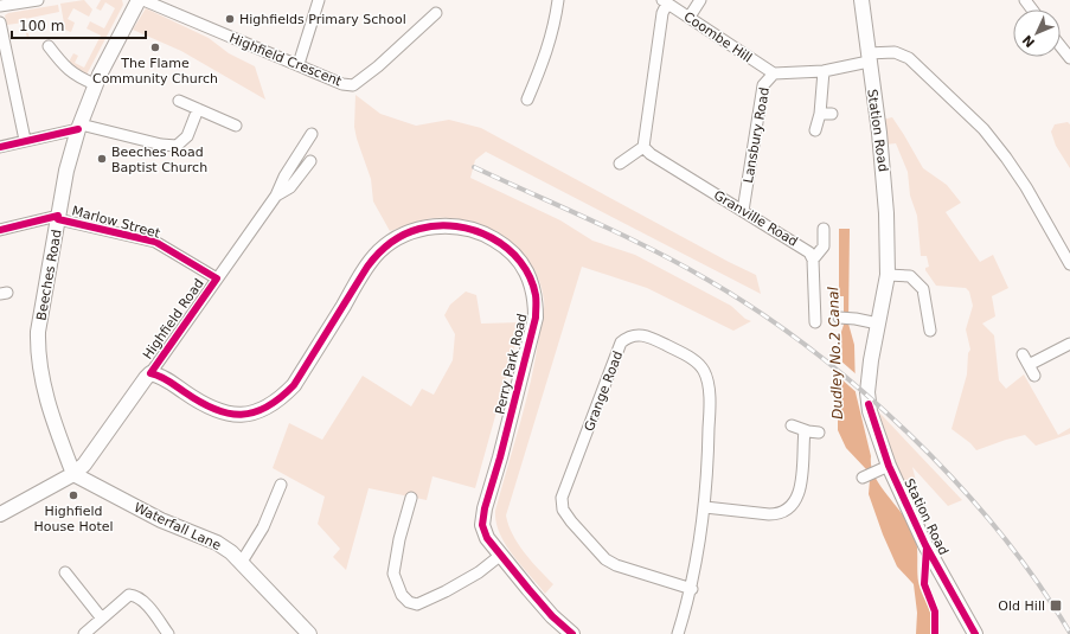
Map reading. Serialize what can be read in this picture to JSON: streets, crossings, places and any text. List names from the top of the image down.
{
  "streets": {
    "street": [
      "Coombe Hill",
      "Highfield Crescent",
      "Station Road",
      "Lansbury Road",
      "Granville Road",
      "Marlow Street",
      "Beeches Road",
      "Highfield Road",
      "Perry Park Road",
      "Grange Road",
      "Waterfall Lane"
    ]
  },
  "crossings": [
    ["Coombe Hill", "Lansbury Road"],
    ["Station Road", "Lansbury Road"],
    ["Lansbury Road", "Granville Road"],
    ["Marlow Street", "Beeches Road"],
    ["Marlow Street", "Highfield Road"],
    ["Beeches Road", "Highfield Road"],
    ["Beeches Road", "Waterfall Lane"],
    ["Highfield Road", "Perry Park Road"],
    ["Highfield Road", "Waterfall Lane"]
  ],
  "water": ["Dudley No.2 Canal"],
  "places": {
    "other": [
      "Highfields Primary School",
      "The Flame Community Church",
      "Beeches Road Baptist Church",
      "Highfield House Hotel"
    ],
    "transit": ["Old Hill"]
  },
  "scale_bar": "100 m",
  "north": "bottom left"
}
